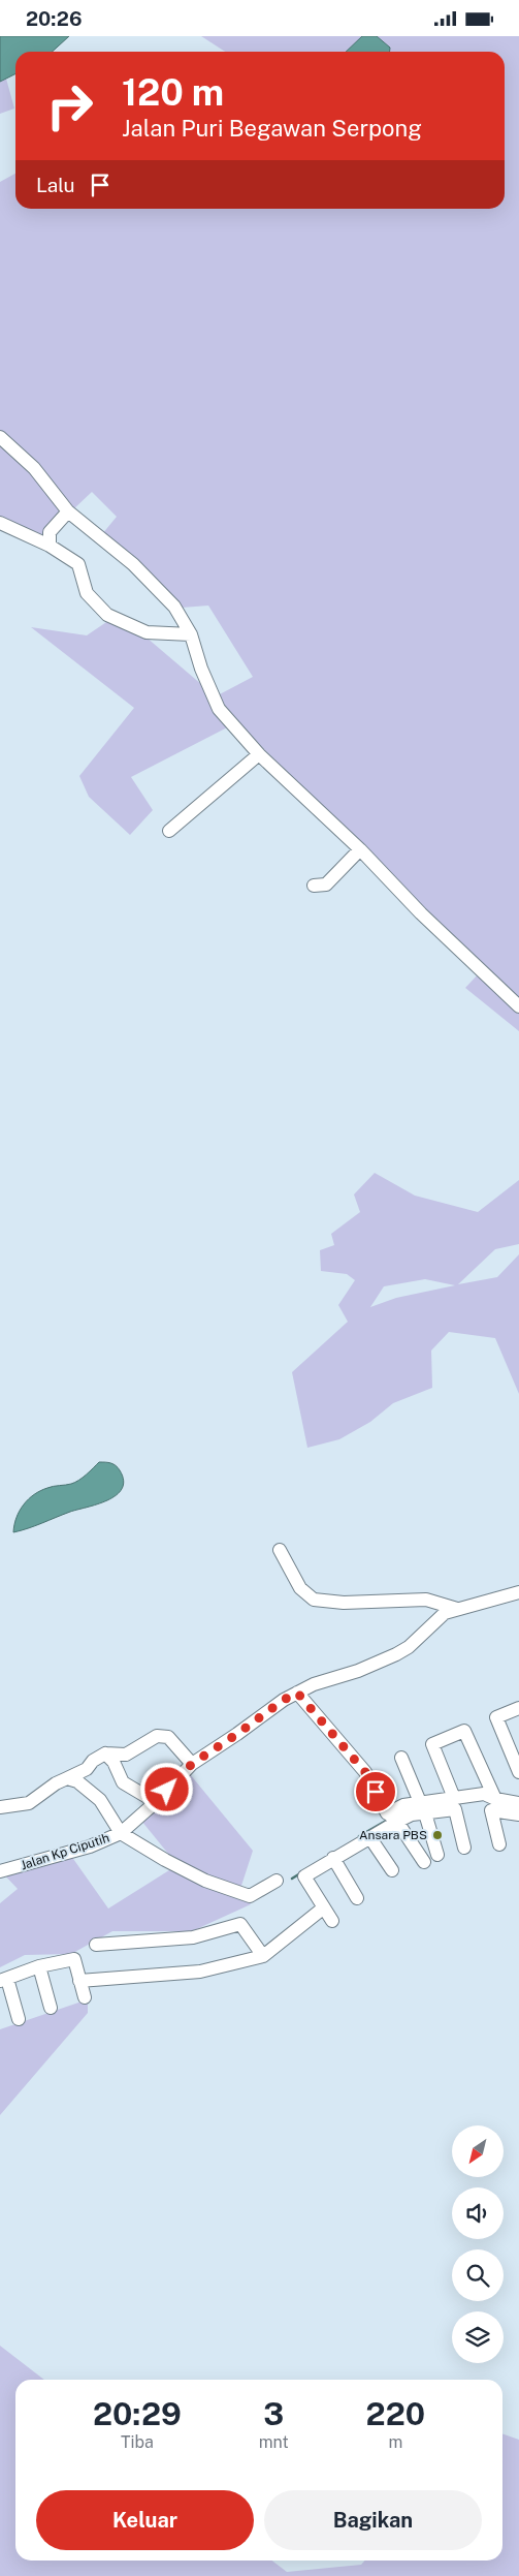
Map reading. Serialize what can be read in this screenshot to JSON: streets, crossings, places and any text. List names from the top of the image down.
{
  "streets": {
    "street": ["Jalan Kp Ciputih"]
  },
  "places": ["Ansara PBS"],
  "north": "bottom left",
  "page": {
    "status": "20:26",
    "turn": ["120 m", "Jalan Puri Begawan Serpong"],
    "then": "Lalu",
    "eta": [
      "20:29",
      "Tiba",
      "3",
      "mnt",
      "220",
      "m"
    ],
    "buttons": ["Keluar", "Bagikan"]
  }
}
